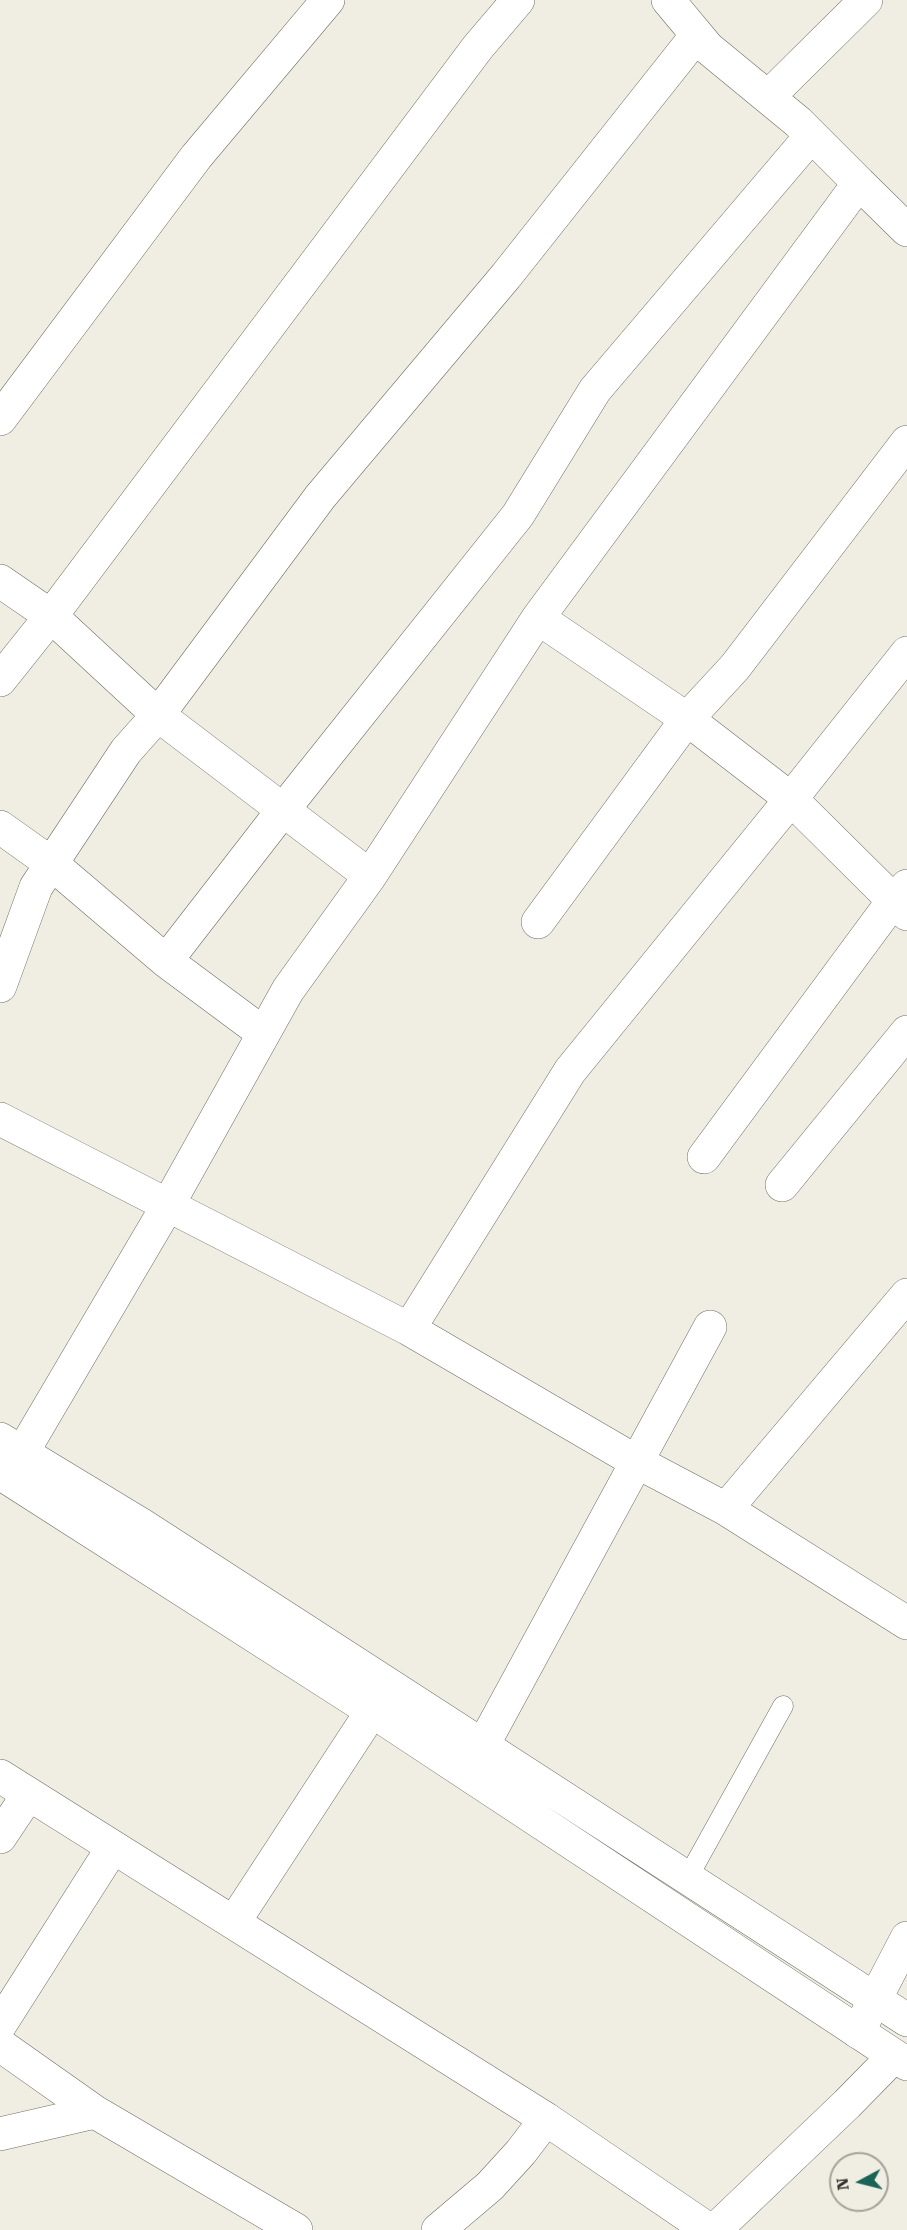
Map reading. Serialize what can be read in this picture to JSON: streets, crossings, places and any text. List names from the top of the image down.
{
  "north": "left"
}
